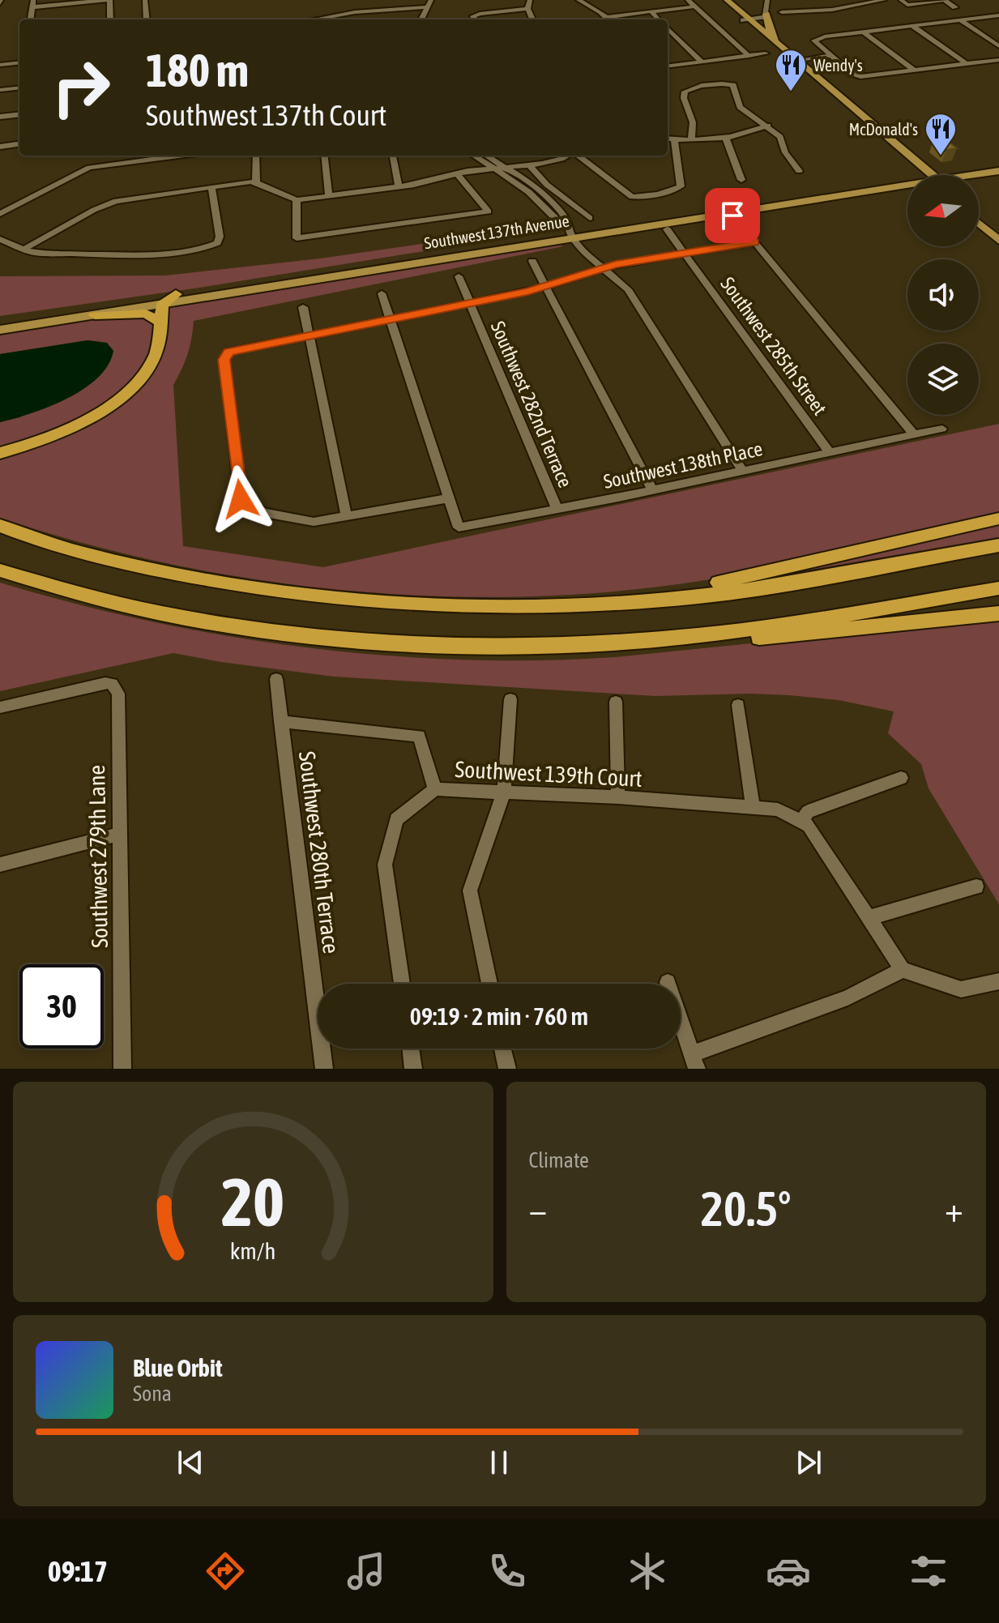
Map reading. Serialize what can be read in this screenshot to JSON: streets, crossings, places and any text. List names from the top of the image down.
{
  "streets": {
    "main road": ["Southwest 137th Avenue"],
    "street": [
      "Southwest 285th Street",
      "Southwest 282nd Terrace",
      "Southwest 138th Place",
      "Southwest 139th Court",
      "Southwest 280th Terrace",
      "Southwest 279th Lane"
    ]
  },
  "crossings": [
    ["Southwest 285th Street", "Southwest 138th Place"],
    ["Southwest 282nd Terrace", "Southwest 138th Place"],
    ["Southwest 139th Court", "Southwest 280th Terrace"]
  ],
  "places": {
    "restaurant": ["Wendy's", "McDonald's"]
  },
  "north": "left",
  "page": {
    "turn": ["180 m", "Southwest 137th Court"],
    "limit": "30",
    "trip": "09:19 · 2 min · 760 m",
    "tile": "Climate",
    "heat": ["−", "20.5°", "+"],
    "song": ["Blue Orbit", "Sona"],
    "tabs": "09:17",
    "gauge": ["20", "km/h"]
  }
}
